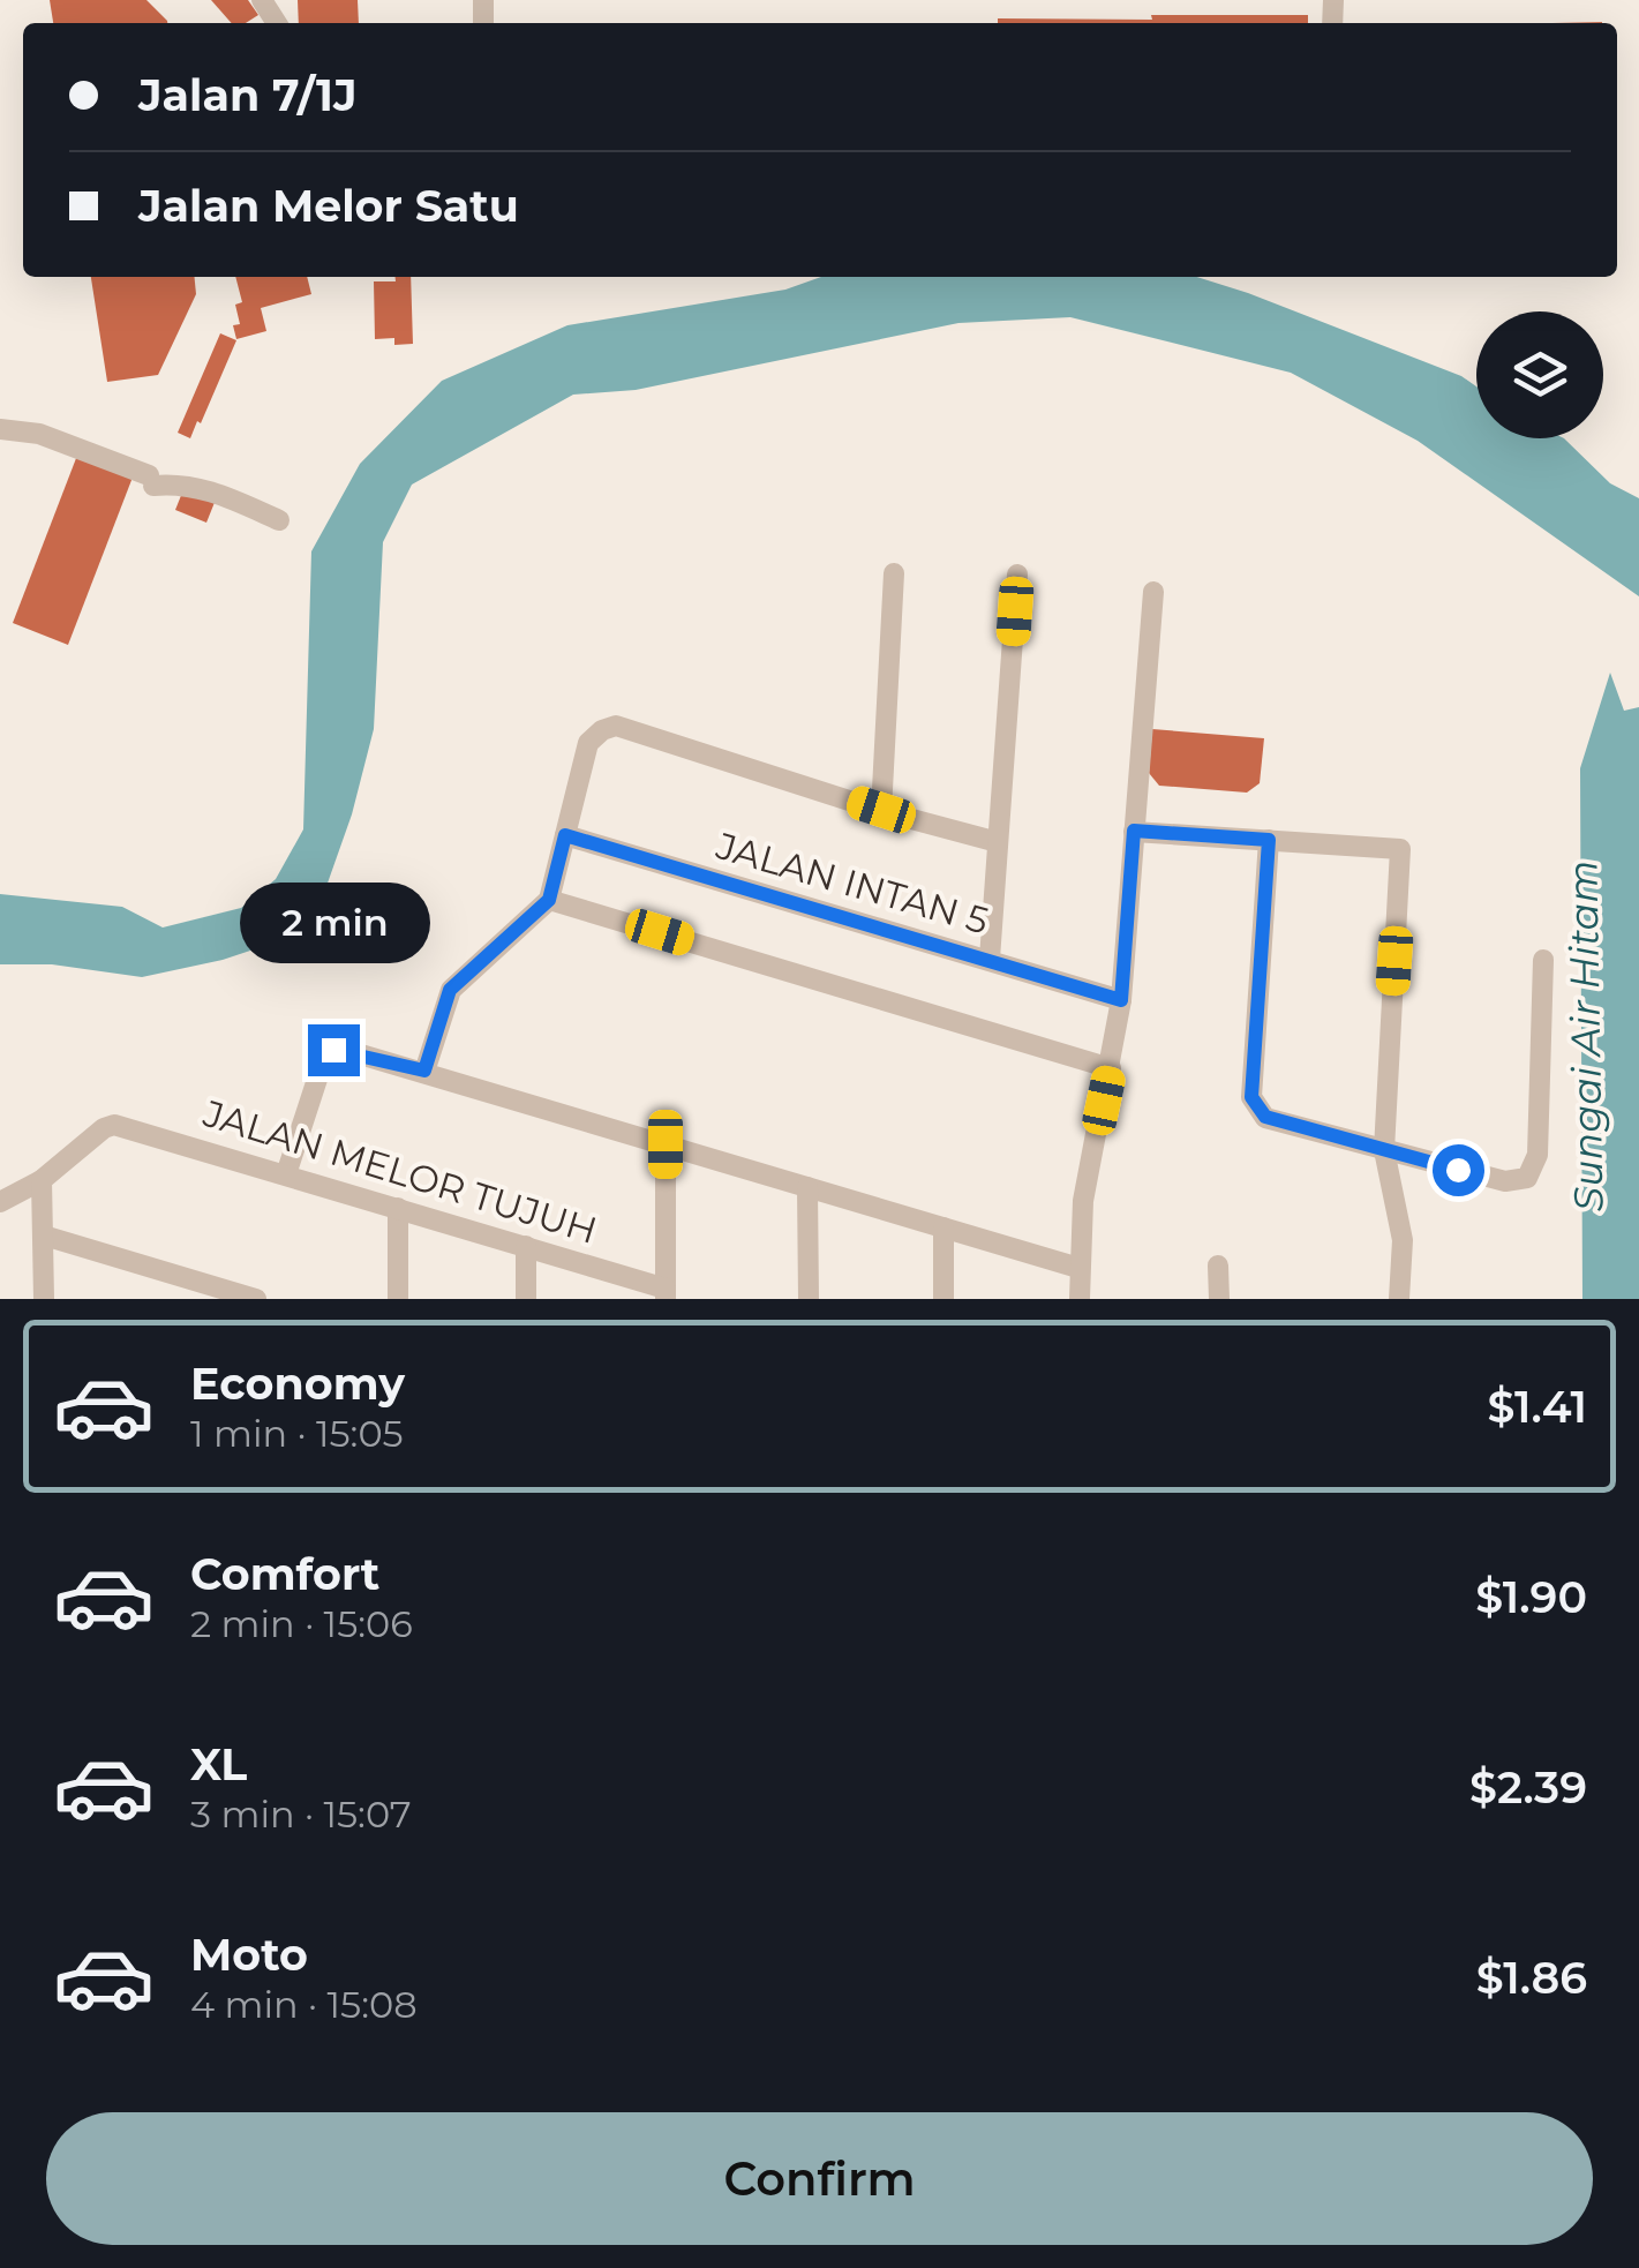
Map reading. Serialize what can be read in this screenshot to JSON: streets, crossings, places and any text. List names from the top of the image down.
{
  "streets": {
    "street": ["JALAN INTAN 5", "JALAN MELOR TUJUH"]
  },
  "water": ["Sungai Air Hitam"],
  "page": {
    "banner": ["Jalan 7/1J", "Jalan Melor Satu"],
    "bubble": "2 min",
    "list": [
      {
        "name": "Economy",
        "note": "1 min · 15:05",
        "value": "$1.41"
      },
      {
        "name": "Comfort",
        "note": "2 min · 15:06",
        "value": "$1.90"
      },
      {
        "name": "XL",
        "note": "3 min · 15:07",
        "value": "$2.39"
      },
      {
        "name": "Moto",
        "note": "4 min · 15:08",
        "value": "$1.86"
      }
    ],
    "buttons": "Confirm"
  }
}
